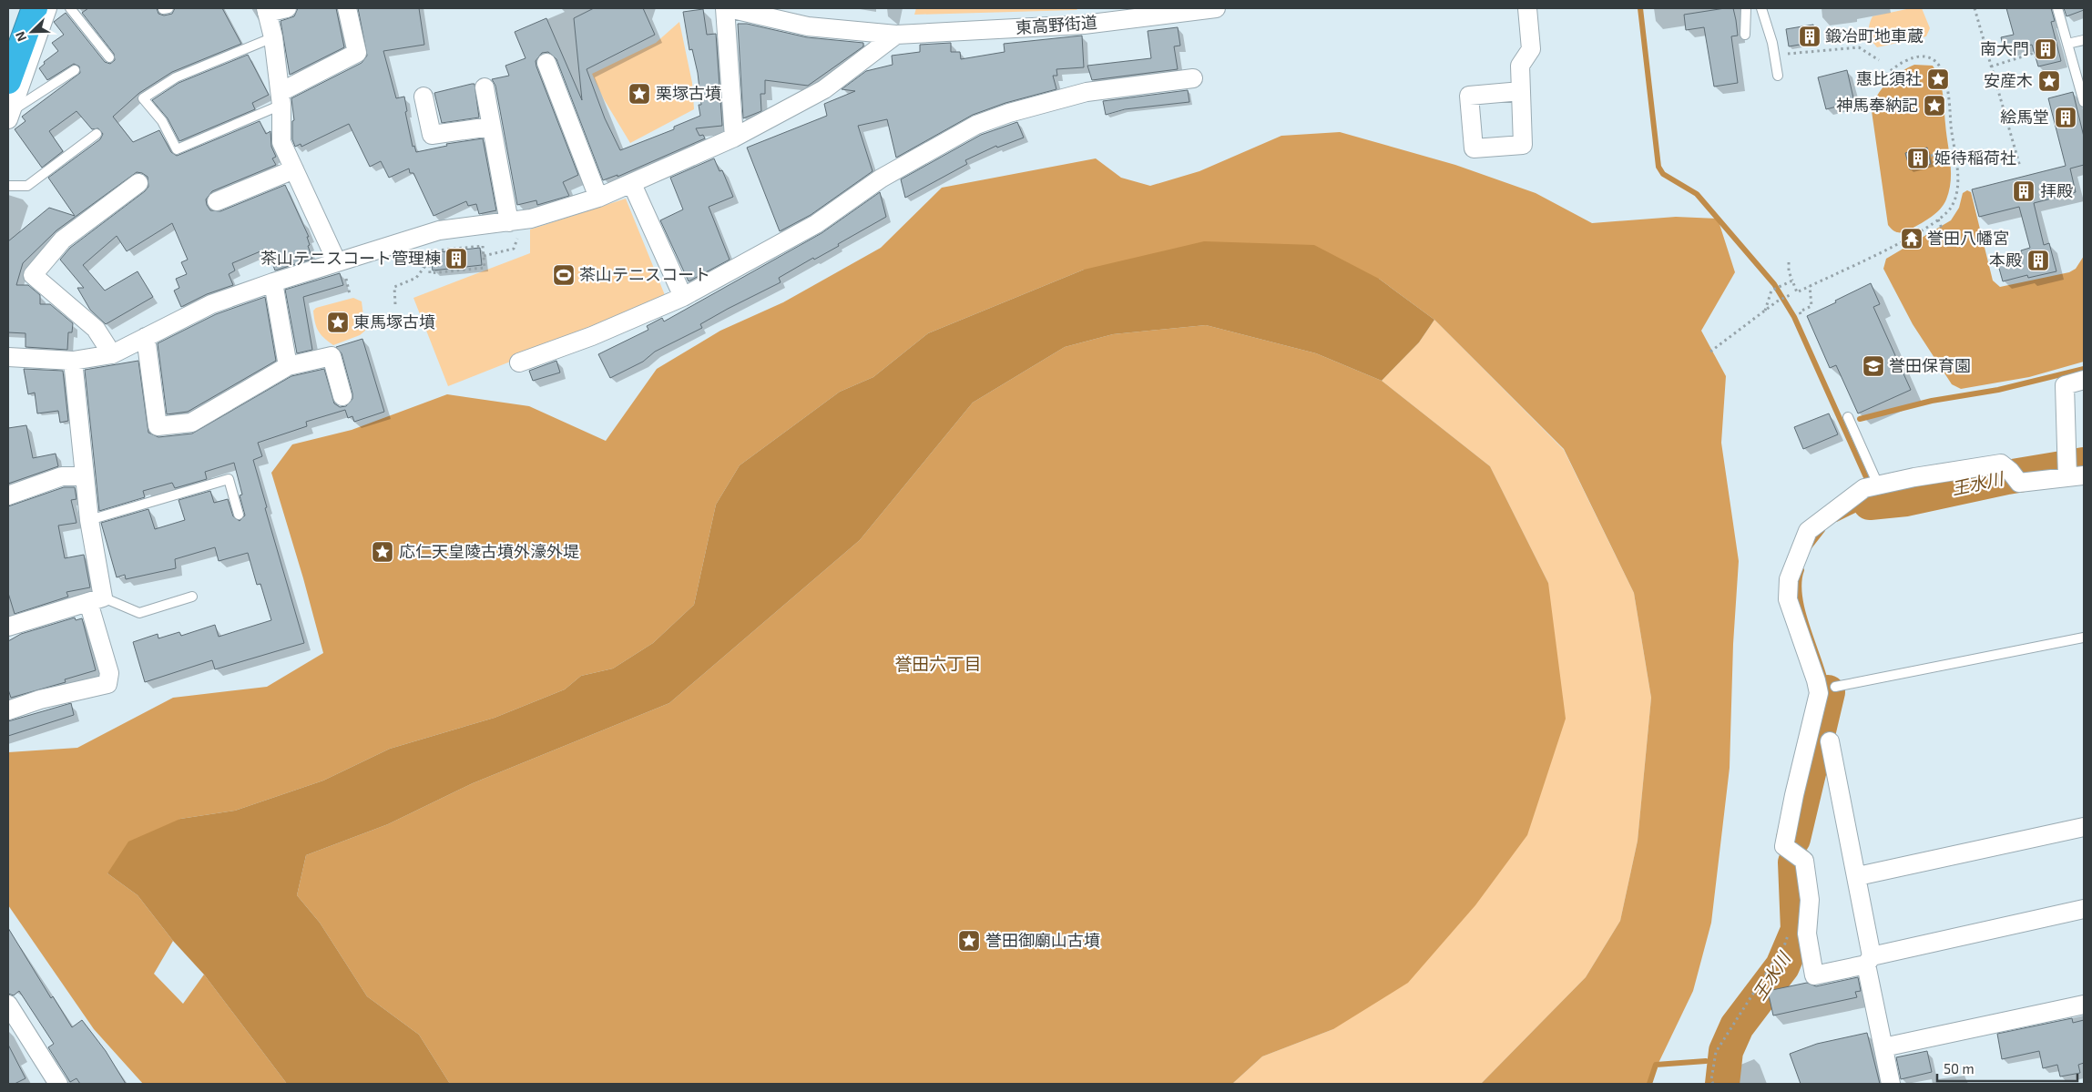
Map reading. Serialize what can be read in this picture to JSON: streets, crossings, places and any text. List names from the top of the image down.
{
  "streets": {
    "street": ["東高野街道"]
  },
  "districts": ["誉田六丁目"],
  "water": ["王水川"],
  "places": {
    "building": [
      "鍛冶町地車蔵",
      "南大門",
      "絵馬堂",
      "姫待稲荷社",
      "拝殿",
      "茶山テニスコート管理棟",
      "本殿"
    ],
    "place": [
      "惠比須社",
      "安産木",
      "栗塚古墳",
      "神馬奉納記",
      "東馬塚古墳",
      "応仁天皇陵古墳外濠外堤",
      "誉田御廟山古墳"
    ],
    "temple": ["誉田八幡宮"],
    "sports": ["茶山テニスコート"],
    "school or university": ["誉田保育園"]
  },
  "scale_bar": "50 m",
  "north": "bottom left"
}
